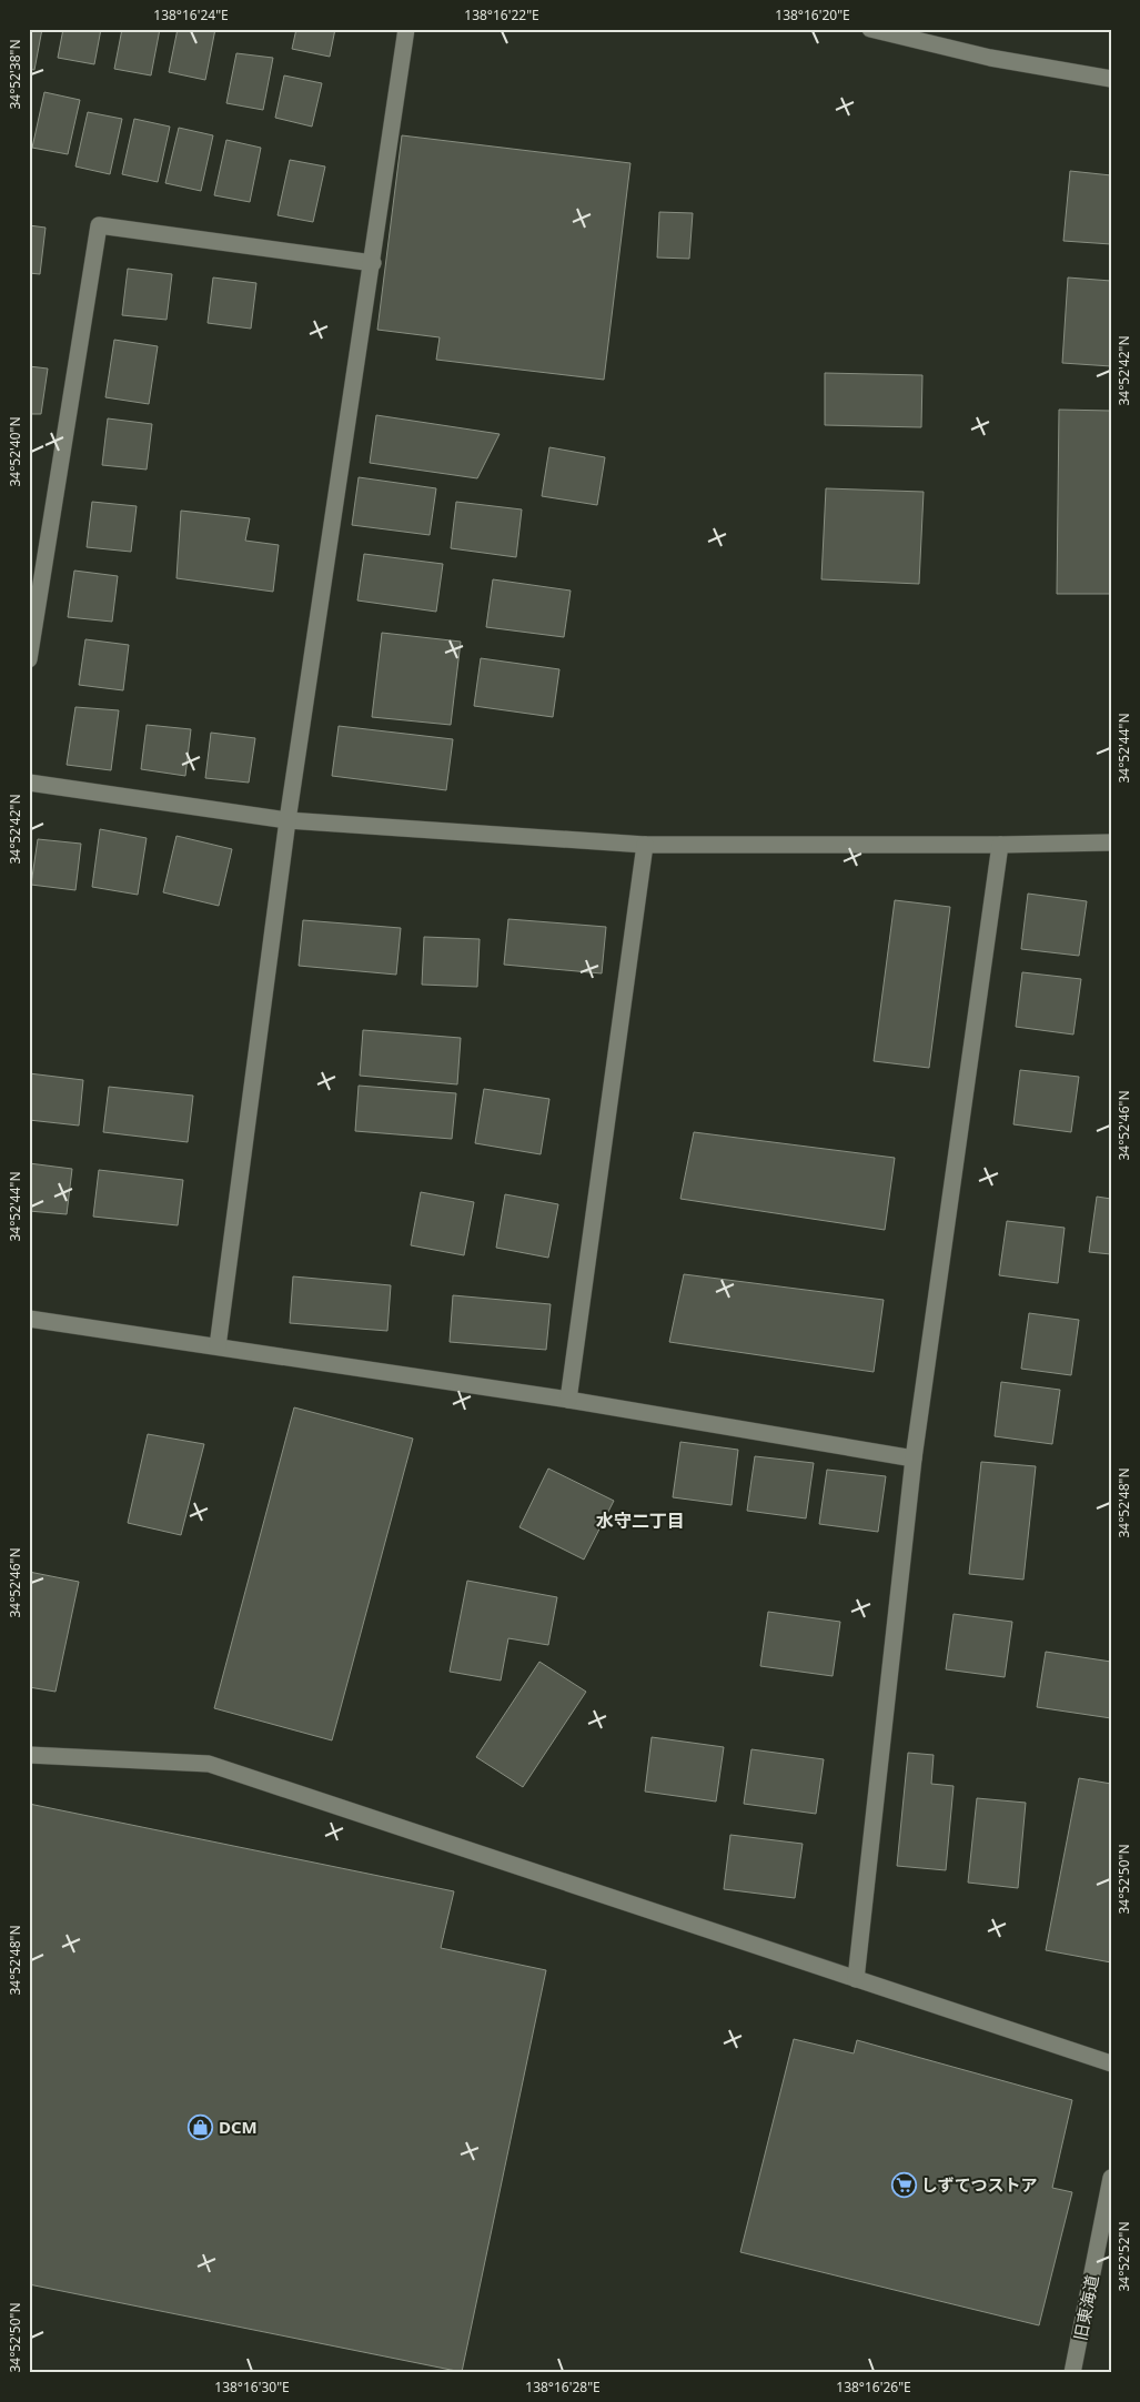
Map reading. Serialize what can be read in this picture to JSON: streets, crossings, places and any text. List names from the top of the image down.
{
  "streets": {
    "street": ["旧東海道"]
  },
  "districts": ["水守二丁目"],
  "places": {
    "shop": ["DCM"],
    "supermarket": ["しずてつストア"]
  },
  "coordinates": [
    "138°16'24\"E",
    "138°16'22\"E",
    "138°16'20\"E",
    "34°52'38\"N",
    "34°52'42\"N",
    "34°52'40\"N",
    "34°52'44\"N",
    "34°52'46\"N",
    "34°52'48\"N",
    "34°52'50\"N",
    "34°52'52\"N",
    "138°16'30\"E",
    "138°16'28\"E",
    "138°16'26\"E"
  ]
}
